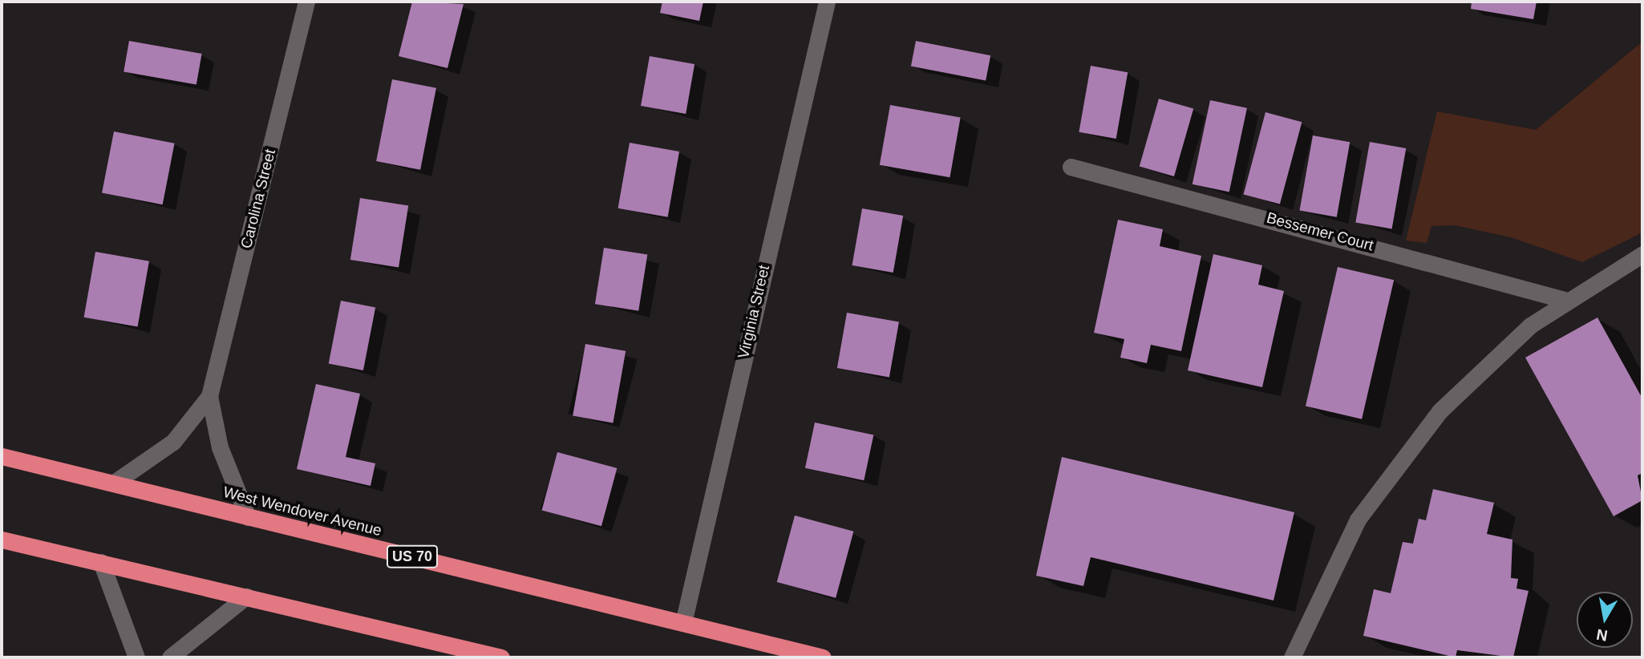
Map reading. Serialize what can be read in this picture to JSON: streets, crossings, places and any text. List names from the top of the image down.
{
  "streets": {
    "highway": ["West Wendover Avenue", "US 70"],
    "street": ["Carolina Street", "Bessemer Court", "Virginia Street"]
  },
  "crossings": [
    ["Carolina Street", "West Wendover Avenue"],
    ["Virginia Street", "West Wendover Avenue"]
  ],
  "north": "bottom"
}
